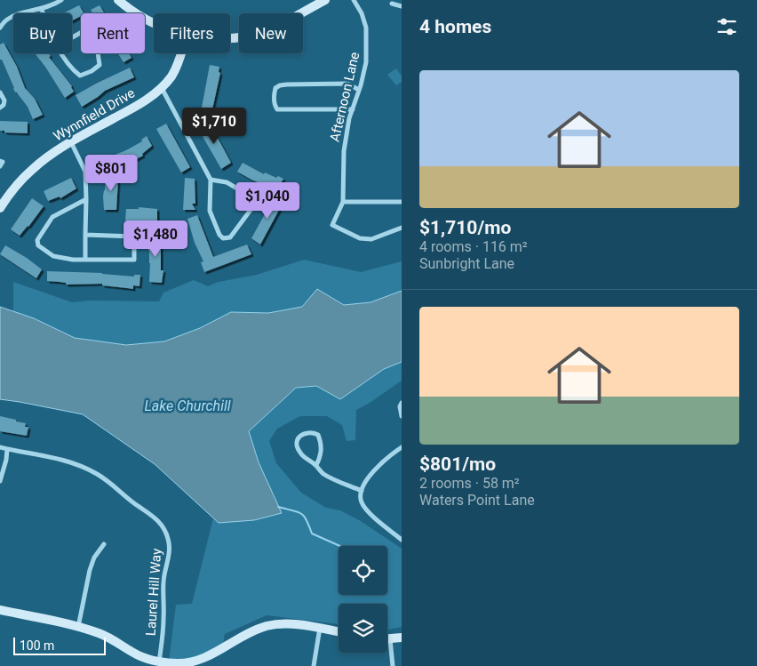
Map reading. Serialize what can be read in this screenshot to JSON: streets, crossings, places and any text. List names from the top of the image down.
{
  "streets": {
    "street": ["Afternoon Lane", "Wynnfield Drive", "Laurel Hill Way"]
  },
  "water": ["Lake Churchill"],
  "scale_bar": "100 m",
  "page": {
    "heading": "4 homes",
    "chip": [
      "Buy",
      "Rent",
      "Filters",
      "New"
    ],
    "list": [
      {
        "name": "$1,710/mo",
        "note": "4 rooms · 116 m² · Sunbright Lane"
      },
      {
        "name": "$801/mo",
        "note": "2 rooms · 58 m² · Waters Point Lane"
      }
    ],
    "price": [
      "$1,710",
      "$801",
      "$1,040",
      "$1,480"
    ],
    "scale": "100 m"
  }
}
